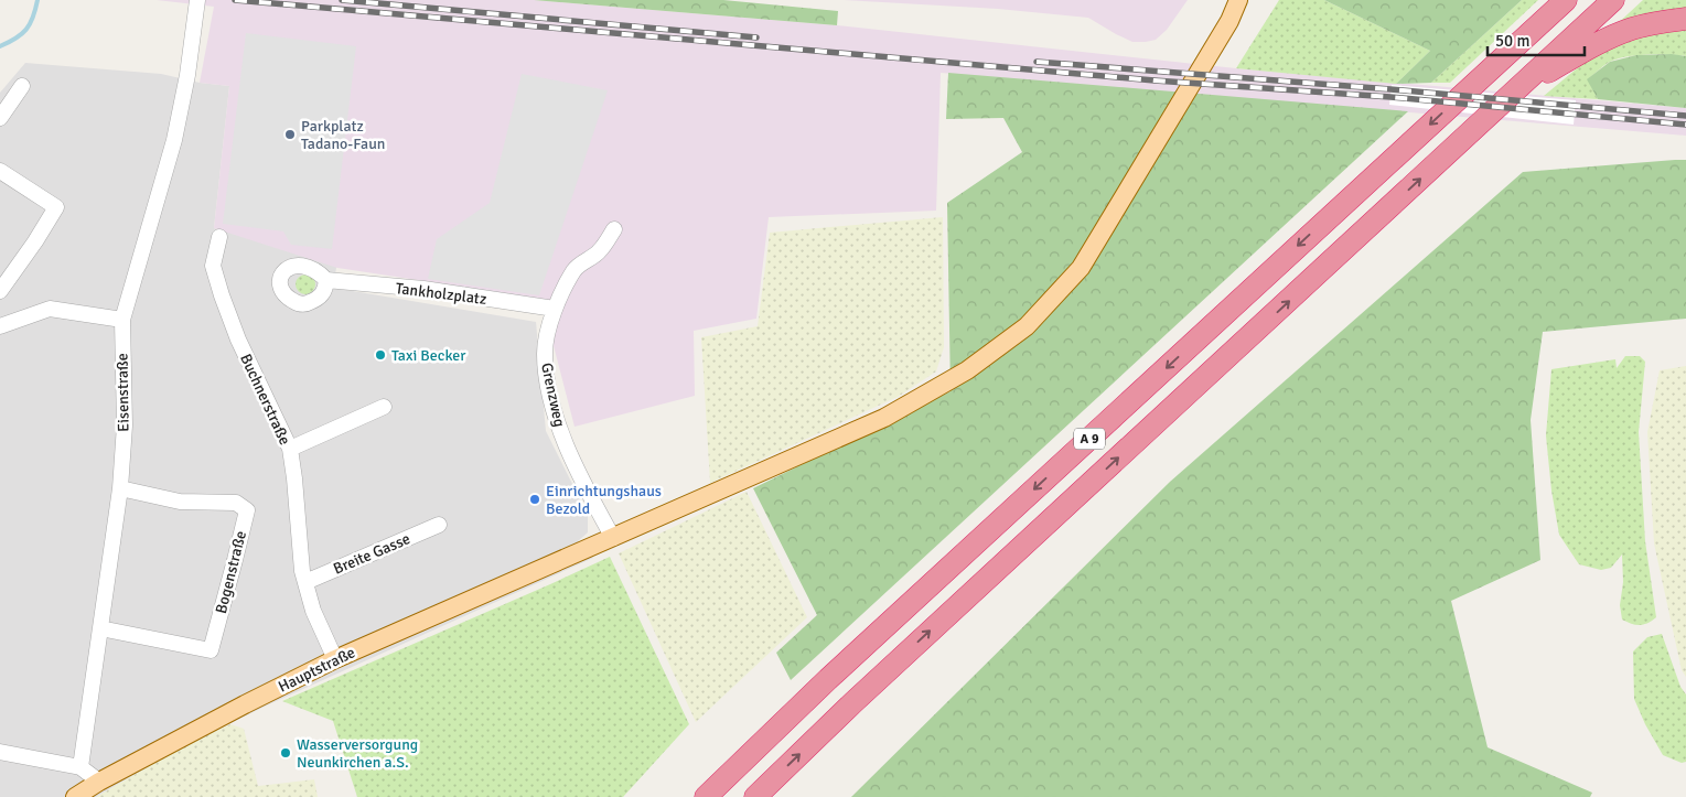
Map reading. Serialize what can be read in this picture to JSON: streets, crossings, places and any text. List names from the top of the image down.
{
  "streets": {
    "highway": ["A 9"],
    "main road": ["Hauptstraße"],
    "street": [
      "Tankholzplatz",
      "Eisenstraße",
      "Grenzweg",
      "Buchnerstraße",
      "Breite Gasse",
      "Bogenstraße"
    ]
  },
  "crossings": [
    ["Tankholzplatz", "Grenzweg"],
    ["Eisenstraße", "Bogenstraße"],
    ["Grenzweg", "Hauptstraße"],
    ["Buchnerstraße", "Breite Gasse"],
    ["Buchnerstraße", "Hauptstraße"]
  ],
  "places": [
    "Parkplatz Tadano-Faun",
    "Taxi Becker",
    "Einrichtungshaus Bezold",
    "Wasserversorgung Neunkirchen a.S."
  ],
  "scale_bar": "50 m"
}
